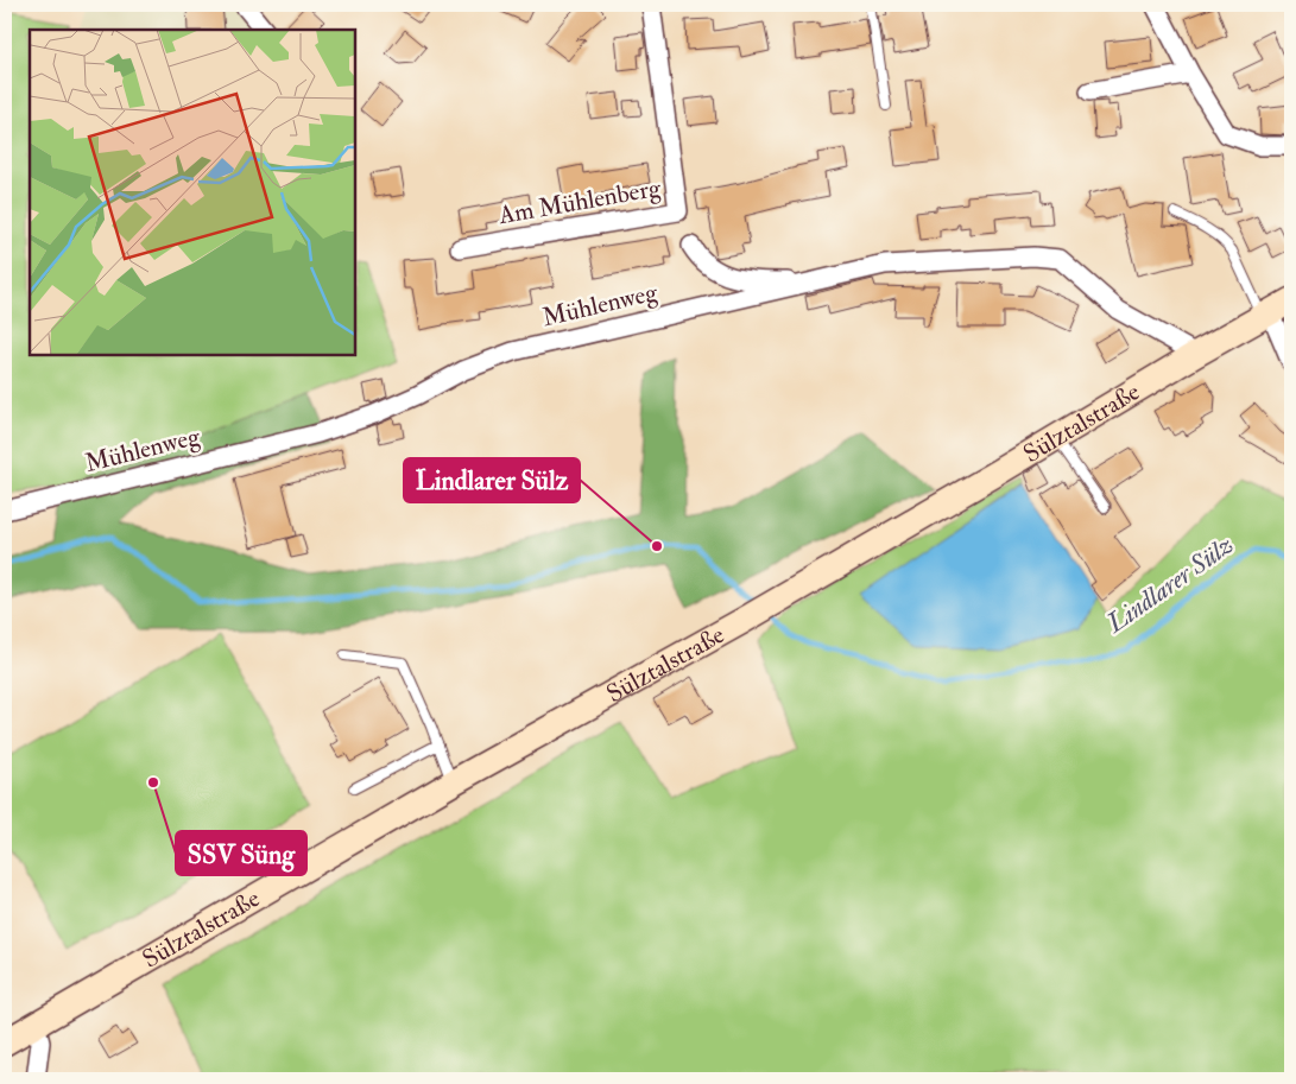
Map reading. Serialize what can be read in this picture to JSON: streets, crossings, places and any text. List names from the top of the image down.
{
  "streets": {
    "main road": ["Sülztalstraße"],
    "street": ["Am Mühlenberg", "Mühlenweg"]
  },
  "crossings": [
    ["Mühlenweg", "Sülztalstraße"]
  ],
  "water": ["Lindlarer Sülz"],
  "places": ["Lindlarer Sülz", "SSV Süng"]
}
